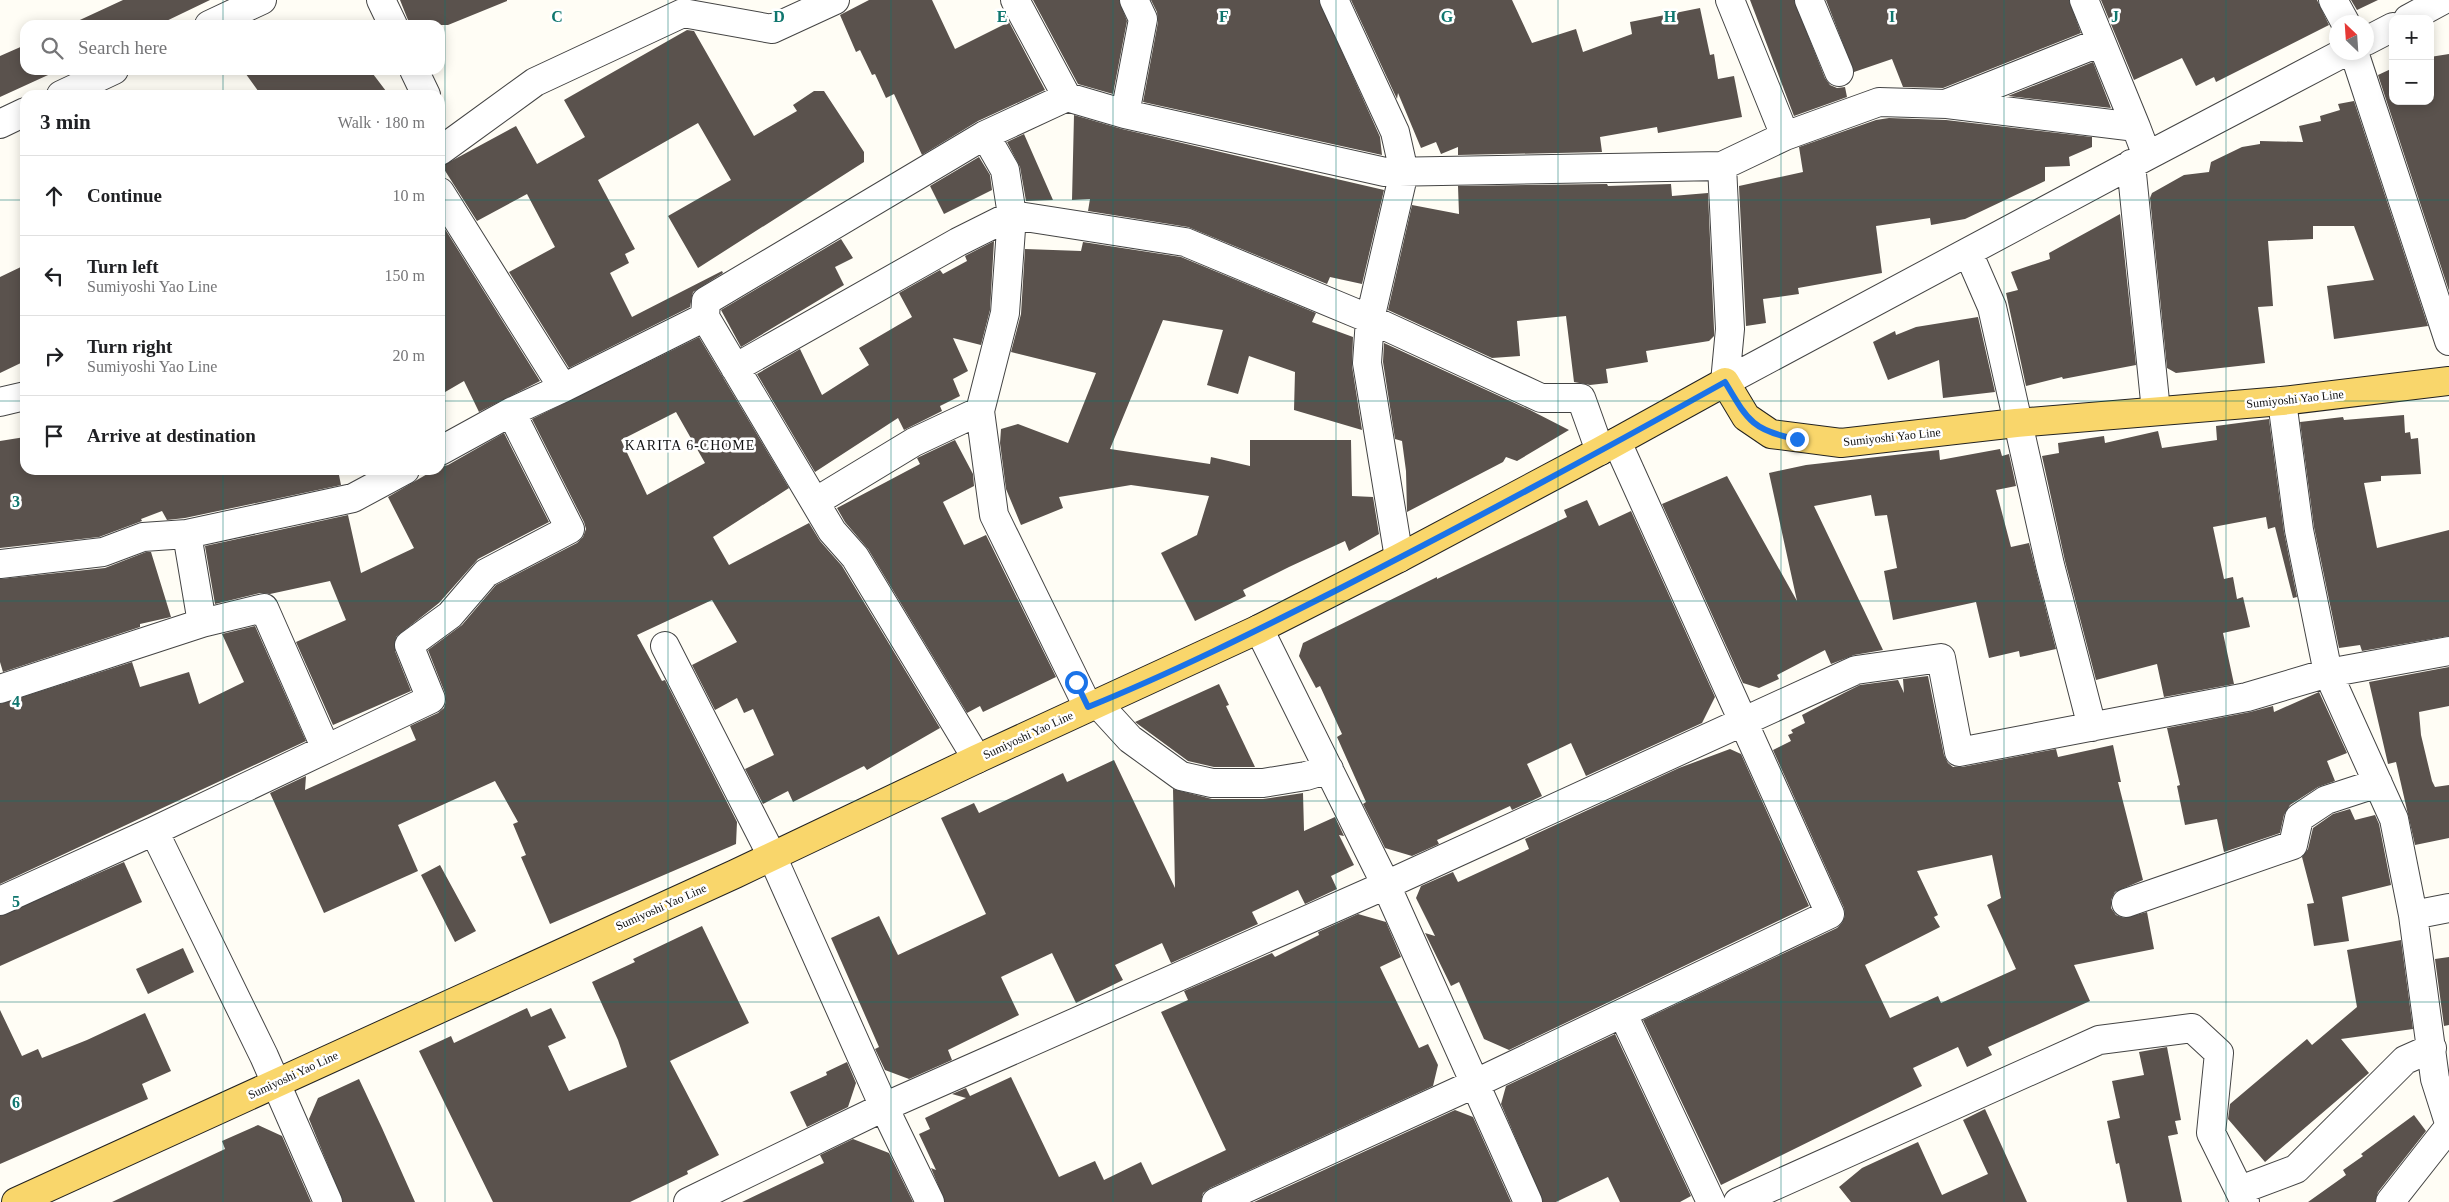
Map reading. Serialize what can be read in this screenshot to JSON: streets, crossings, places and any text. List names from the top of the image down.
{
  "streets": {
    "main road": ["Sumiyoshi Yao Line"]
  },
  "districts": ["KARITA 6-CHOME"],
  "north": "top left",
  "page": {
    "map_buttons": ["+", "−"],
    "search": "Search here",
    "heading": ["3 min", "Walk · 180 m"],
    "list": [
      ["Continue", "10 m"],
      ["Turn left", "Sumiyoshi Yao Line", "150 m"],
      ["Turn right", "Sumiyoshi Yao Line", "20 m"],
      "Arrive at destination"
    ]
  },
  "grid": {
    "columns": [
      "C",
      "D",
      "E",
      "F",
      "G",
      "H",
      "I",
      "J"
    ],
    "rows": [
      "3",
      "4",
      "5",
      "6"
    ]
  }
}
